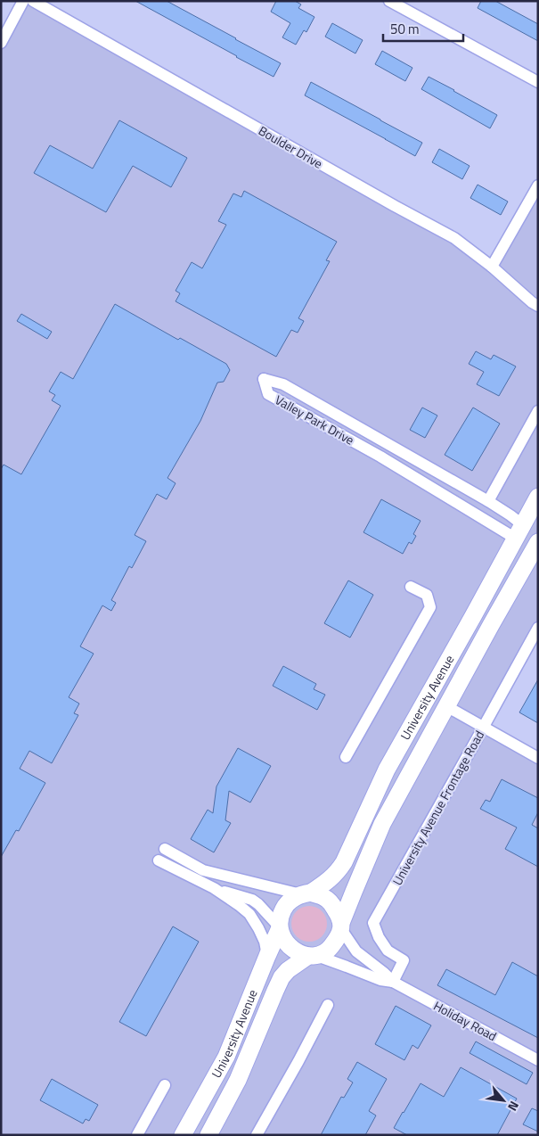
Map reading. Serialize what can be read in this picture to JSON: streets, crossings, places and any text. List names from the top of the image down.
{
  "streets": {
    "main road": ["University Avenue"],
    "street": [
      "Boulder Drive",
      "Valley Park Drive",
      "University Avenue Frontage Road",
      "Holiday Road"
    ]
  },
  "crossings": [
    ["Valley Park Drive", "University Avenue"],
    ["University Avenue", "Holiday Road"],
    ["University Avenue Frontage Road", "Holiday Road"]
  ],
  "scale_bar": "50 m",
  "north": "bottom right"
}
